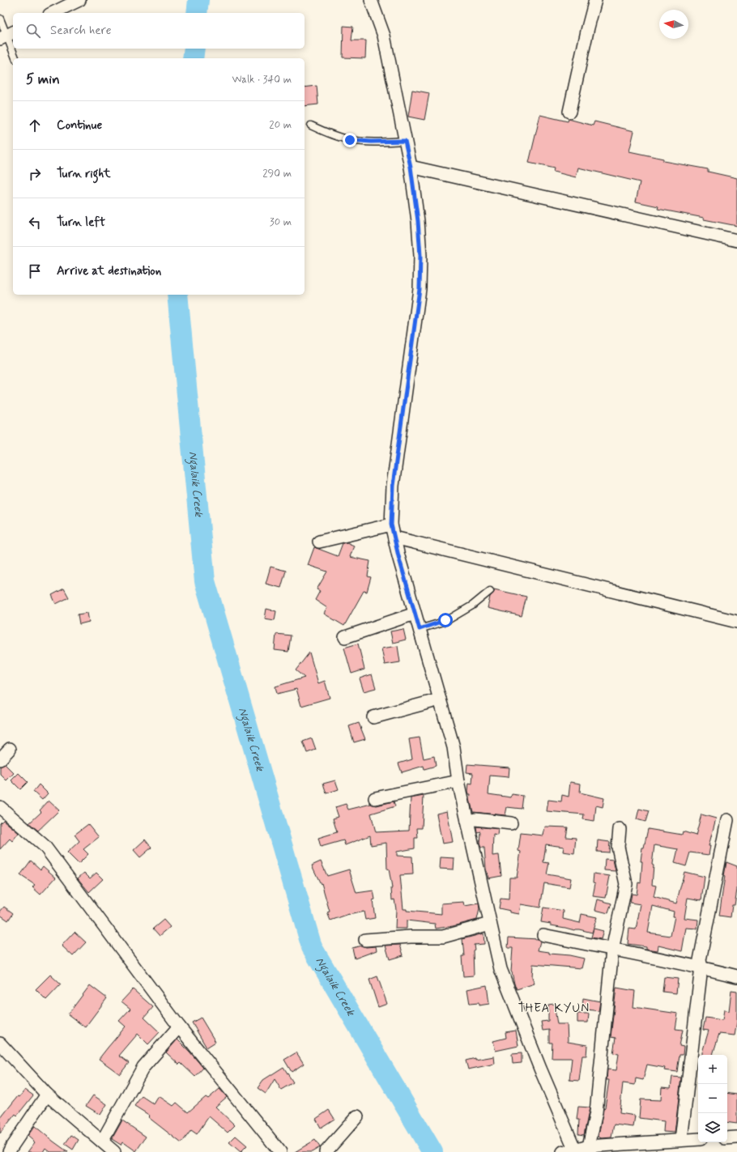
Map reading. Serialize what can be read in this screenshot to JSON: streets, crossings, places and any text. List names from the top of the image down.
{
  "districts": ["THEA KYUN"],
  "water": ["Ngalaik Creek"],
  "north": "left",
  "page": {
    "search": "Search here",
    "heading": ["5 min", "Walk · 340 m"],
    "list": [
      ["Continue", "20 m"],
      ["Turn right", "290 m"],
      ["Turn left", "30 m"],
      "Arrive at destination"
    ],
    "map_buttons": ["+", "−"]
  }
}
